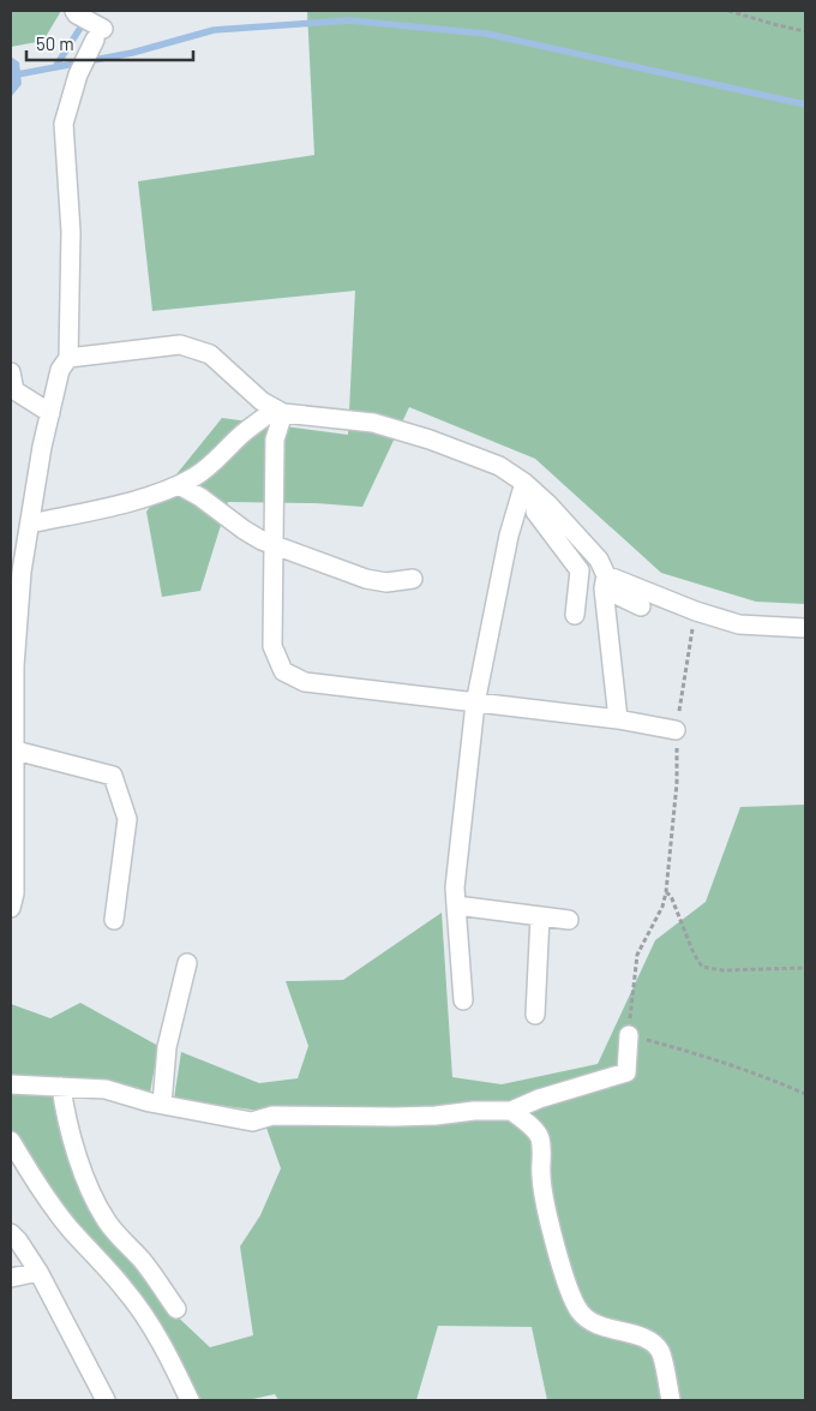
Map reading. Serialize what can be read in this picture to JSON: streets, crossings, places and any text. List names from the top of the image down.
{
  "scale_bar": "50 m"
}
